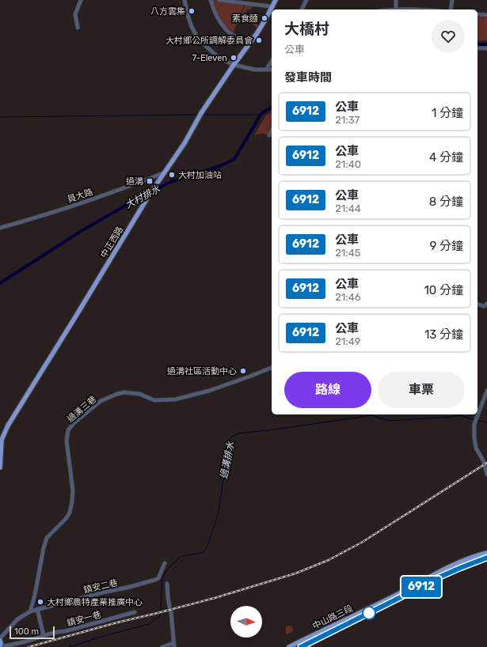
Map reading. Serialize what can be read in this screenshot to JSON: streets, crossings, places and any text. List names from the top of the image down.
{
  "streets": {
    "main road": ["中正西路", "中山路三段"],
    "street": [
      "員大路",
      "過溝三巷",
      "鎮安二巷",
      "鎮安一巷"
    ]
  },
  "crossings": [
    ["員大路", "中正西路"],
    ["過溝三巷", "鎮安二巷"]
  ],
  "water": ["大村排水", "過溝排水"],
  "places": {
    "other": [
      "八方雲集",
      "素食麵",
      "大村鄉公所調解委員會",
      "7-Eleven",
      "大村加油站",
      "過溝社區活動中心",
      "大村鄉農特產業推廣中心"
    ],
    "transit": ["過溝"]
  },
  "lines": ["bus line 6912"],
  "scale_bar": "100 m",
  "north": "right",
  "page": {
    "on_map": "6912",
    "heading": [
      ["大橋村", "公車"],
      "發車時間"
    ],
    "list": [
      {
        "mark": "6912",
        "name": "公車",
        "note": "21:37",
        "value": "1 分鐘"
      },
      {
        "mark": "6912",
        "name": "公車",
        "note": "21:40",
        "value": "4 分鐘"
      },
      {
        "mark": "6912",
        "name": "公車",
        "note": "21:44",
        "value": "8 分鐘"
      },
      {
        "mark": "6912",
        "name": "公車",
        "note": "21:45",
        "value": "9 分鐘"
      },
      {
        "mark": "6912",
        "name": "公車",
        "note": "21:46",
        "value": "10 分鐘"
      },
      {
        "mark": "6912",
        "name": "公車",
        "note": "21:49",
        "value": "13 分鐘"
      }
    ],
    "buttons": ["路線", "車票"],
    "scale": "100 m"
  }
}
